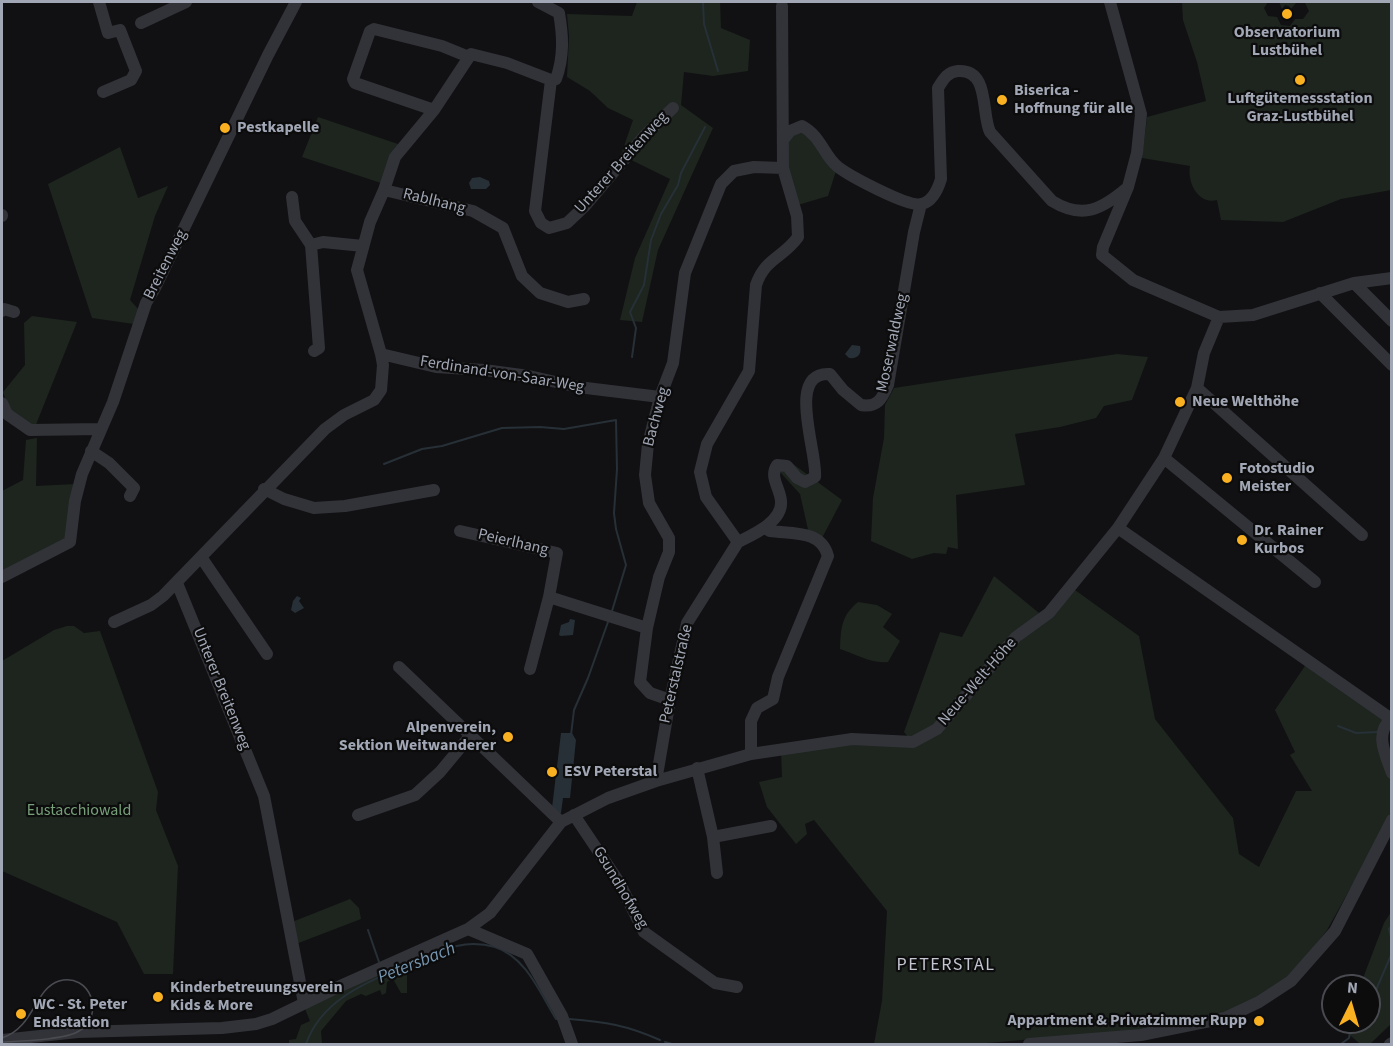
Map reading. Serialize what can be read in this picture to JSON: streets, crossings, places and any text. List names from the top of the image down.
{
  "streets": {
    "street": [
      "Unterer Breitenweg",
      "Rablhang",
      "Breitenweg",
      "Moserwaldweg",
      "Ferdinand-von-Saar-Weg",
      "Bachweg",
      "Peierlhang",
      "Peterstalstraße",
      "Neue-Welt-Höhe",
      "Gsundhofweg"
    ]
  },
  "crossings": [
    ["Ferdinand-von-Saar-Weg", "Bachweg"],
    ["Bachweg", "Peterstalstraße"],
    ["Peterstalstraße", "Neue-Welt-Höhe"]
  ],
  "districts": ["PETERSTAL"],
  "water": ["Petersbach"],
  "parks": ["Eustacchiowald"],
  "places": [
    "Observatorium Lustbühel",
    "Luftgütemessstation Graz-Lustbühel",
    "Biserica - Hoffnung für alle",
    "Pestkapelle",
    "Neue Welthöhe",
    "Fotostudio Meister",
    "Dr. Rainer Kurbos",
    "Alpenverein, Sektion Weitwanderer",
    "ESV Peterstal",
    "Kinderbetreuungsverein Kids & More",
    "WC - St. Peter Endstation",
    "Appartment & Privatzimmer Rupp"
  ],
  "north": "top"
}
